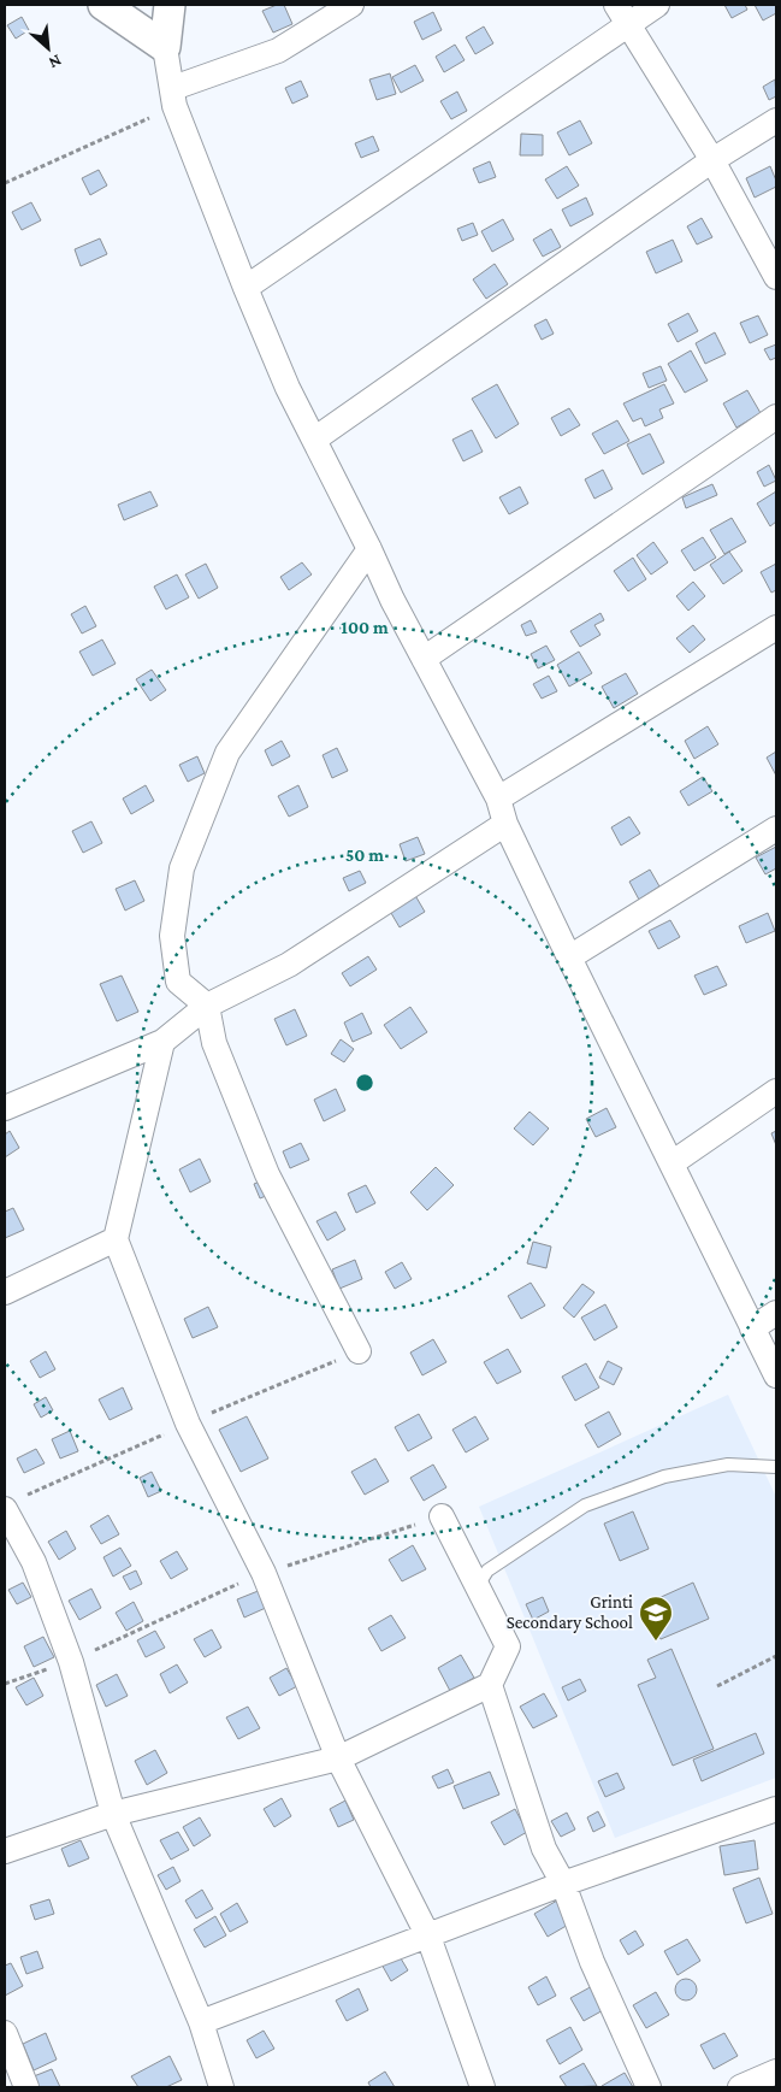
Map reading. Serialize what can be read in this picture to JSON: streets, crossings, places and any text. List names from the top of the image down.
{
  "places": {
    "school or university": ["Grinti Secondary School"]
  },
  "north": "bottom right",
  "rings": ["100 m", "50 m"]
}
